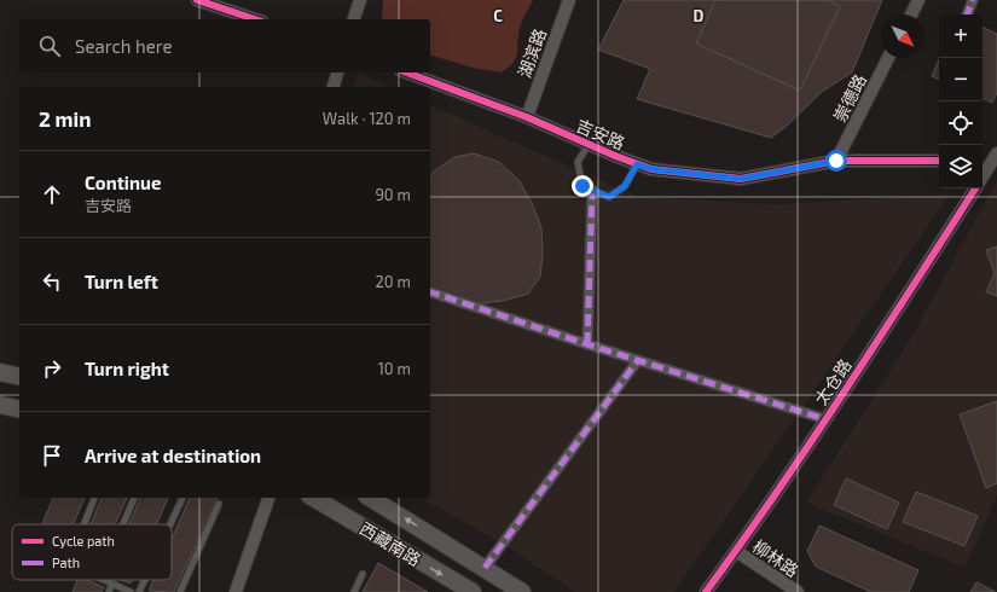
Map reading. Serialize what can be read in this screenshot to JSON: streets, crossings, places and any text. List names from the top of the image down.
{
  "streets": {
    "main road": ["西藏南路"],
    "street": [
      "湖滨路",
      "崇德路",
      "吉安路",
      "太仓路",
      "柳林路"
    ]
  },
  "crossings": [
    ["湖滨路", "吉安路"],
    ["崇德路", "吉安路"],
    ["太仓路", "柳林路"]
  ],
  "legend": ["Cycle path", "Path"],
  "north": "bottom right",
  "page": {
    "map_buttons": ["+", "−"],
    "search": "Search here",
    "heading": ["2 min", "Walk · 120 m"],
    "list": [
      ["Continue", "吉安路", "90 m"],
      ["Turn left", "20 m"],
      ["Turn right", "10 m"],
      "Arrive at destination"
    ]
  },
  "grid": {
    "columns": ["C", "D"]
  }
}
